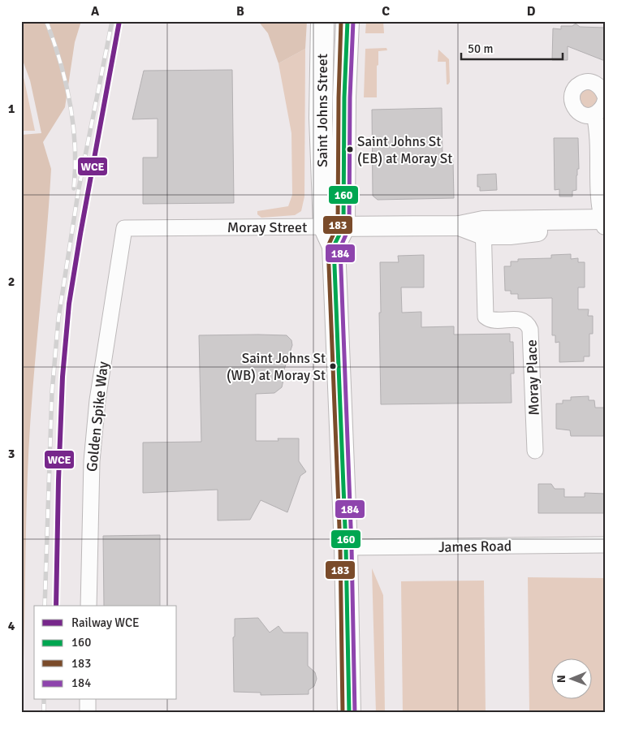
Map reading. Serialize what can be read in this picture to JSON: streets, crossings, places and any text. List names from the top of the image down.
{
  "streets": {
    "main road": ["Saint Johns Street"],
    "street": [
      "Moray Street",
      "Moray Place",
      "Golden Spike Way",
      "James Road"
    ]
  },
  "crossings": [
    ["Saint Johns Street", "Moray Street"],
    ["Saint Johns Street", "James Road"],
    ["Moray Street", "Moray Place"],
    ["Moray Street", "Golden Spike Way"]
  ],
  "places": ["Saint Johns St (EB) at Moray St", "Saint Johns St (WB) at Moray St"],
  "lines": [
    "rail line WCE",
    "transit line 160",
    "transit line 183",
    "transit line 184"
  ],
  "legend": [
    "Railway WCE",
    "160",
    "183",
    "184"
  ],
  "scale_bar": "50 m",
  "north": "left",
  "grid": {
    "columns": [
      "A",
      "B",
      "C",
      "D"
    ],
    "rows": [
      "1",
      "2",
      "3",
      "4"
    ]
  }
}
